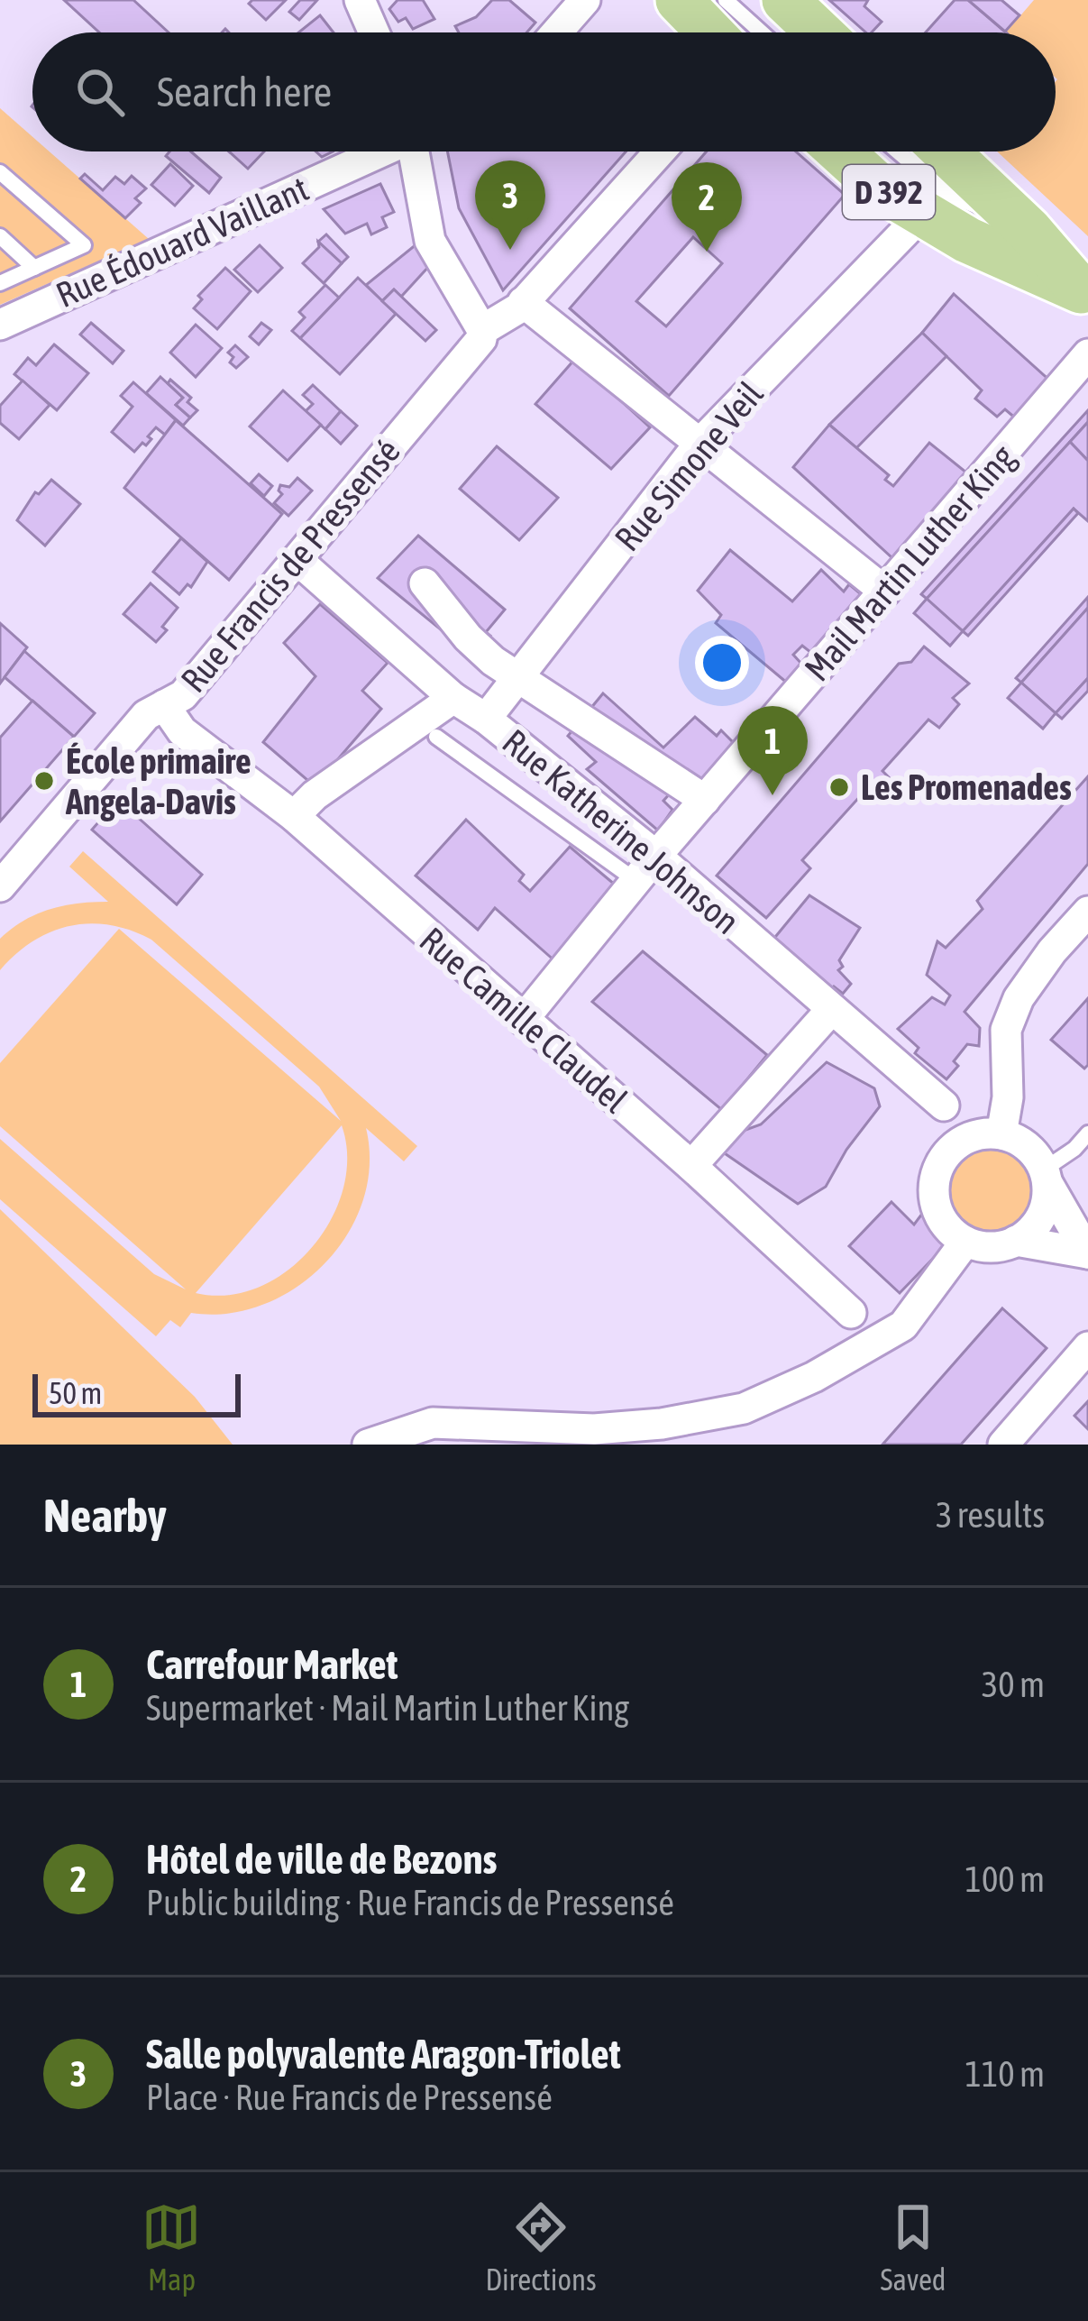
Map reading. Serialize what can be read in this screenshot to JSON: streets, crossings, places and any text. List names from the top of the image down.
{
  "streets": {
    "main road": ["D 392"],
    "street": [
      "Rue Édouard Vaillant",
      "Rue Simone Veil",
      "Mail Martin Luther King",
      "Rue Francis de Pressensé",
      "Rue Katherine Johnson",
      "Rue Camille Claudel"
    ]
  },
  "crossings": [
    ["Rue Simone Veil", "Rue Katherine Johnson"],
    ["Mail Martin Luther King", "Rue Katherine Johnson"],
    ["Mail Martin Luther King", "Rue Camille Claudel"],
    ["Rue Francis de Pressensé", "Rue Katherine Johnson"],
    ["Rue Francis de Pressensé", "Rue Camille Claudel"]
  ],
  "places": ["École primaire Angela-Davis", "Les Promenades"],
  "scale_bar": "50 m",
  "page": {
    "search": "Search here",
    "pins": ["3", "2", "1"],
    "scale": "50 m",
    "heading": ["Nearby", "3 results"],
    "list": [
      {
        "mark": "1",
        "name": "Carrefour Market",
        "note": "Supermarket · Mail Martin Luther King",
        "value": "30 m"
      },
      {
        "mark": "2",
        "name": "Hôtel de ville de Bezons",
        "note": "Public building · Rue Francis de Pressensé",
        "value": "100 m"
      },
      {
        "mark": "3",
        "name": "Salle polyvalente Aragon-Triolet",
        "note": "Place · Rue Francis de Pressensé",
        "value": "110 m"
      }
    ],
    "nav": ["Map", "Directions", "Saved"]
  }
}
